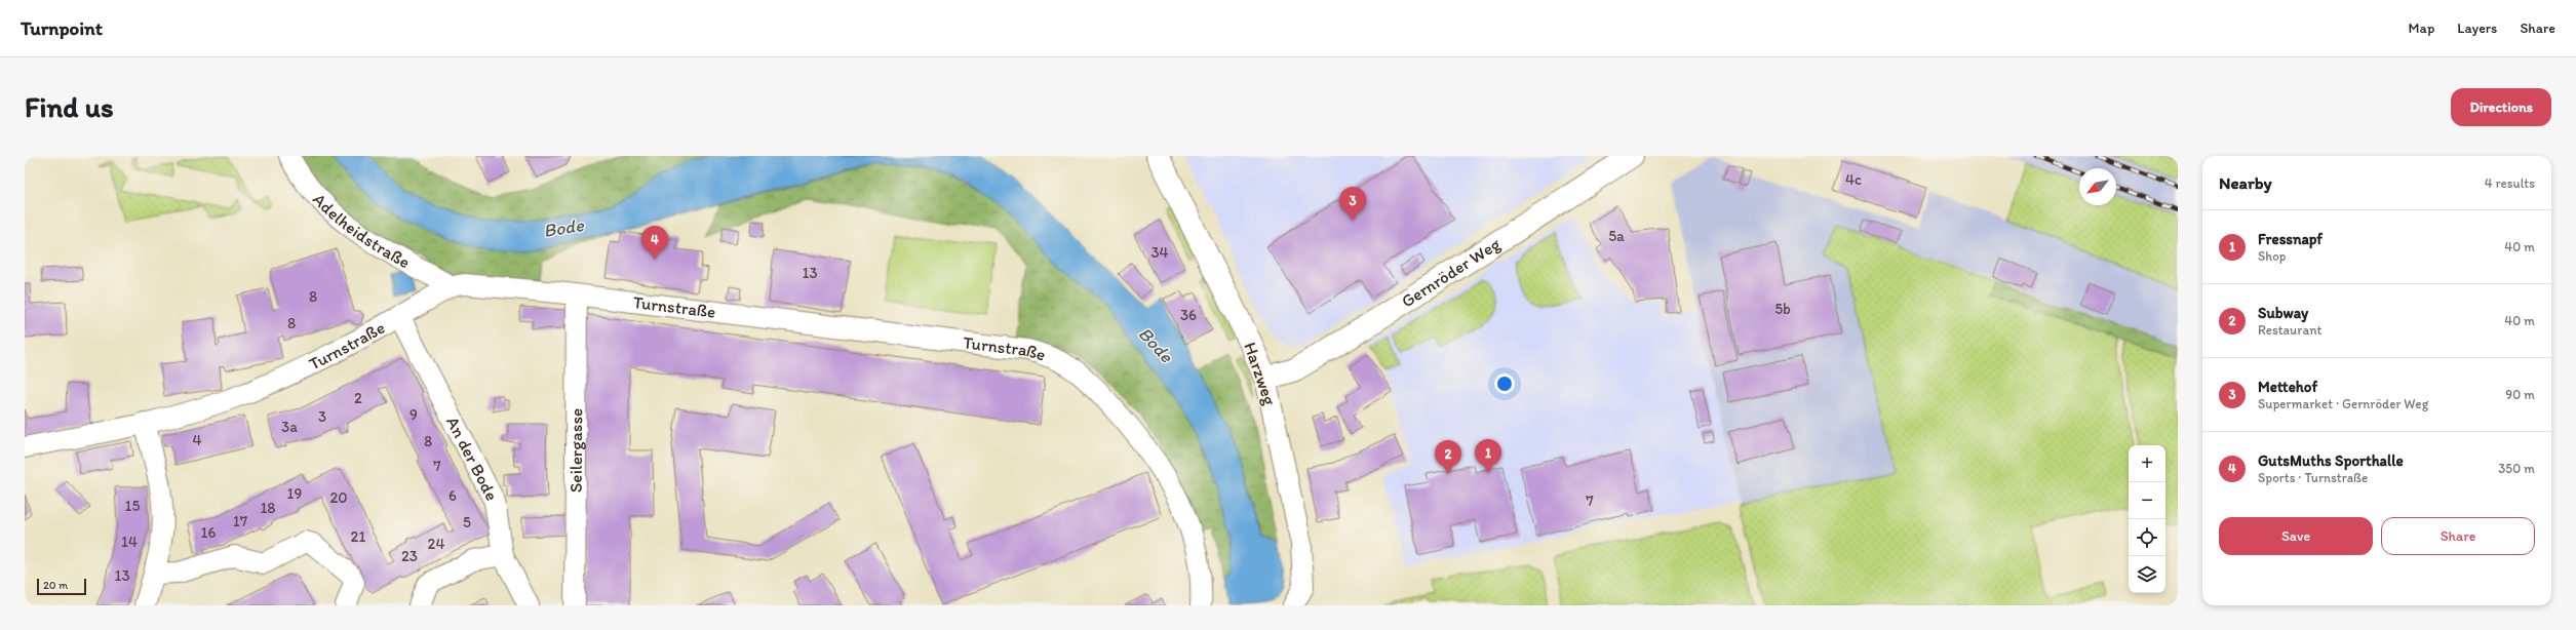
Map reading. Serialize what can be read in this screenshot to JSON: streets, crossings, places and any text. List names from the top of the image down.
{
  "streets": {
    "main road": ["Gernröder Weg", "Harzweg"],
    "street": [
      "Adelheidstraße",
      "Turnstraße",
      "Seilergasse",
      "An der Bode"
    ]
  },
  "crossings": [
    ["Adelheidstraße", "Turnstraße"],
    ["Gernröder Weg", "Harzweg"],
    ["Turnstraße", "Seilergasse"],
    ["Turnstraße", "An der Bode"]
  ],
  "water": ["Bode"],
  "house_numbers": [
    "4c",
    "5a",
    "34",
    "13",
    "8",
    "5b",
    "36",
    "8",
    "2",
    "9",
    "3",
    "3a",
    "4",
    "8",
    "7",
    "19",
    "6",
    "20",
    "7",
    "15",
    "18",
    "17",
    "5",
    "16",
    "21",
    "14",
    "24",
    "23",
    "13"
  ],
  "scale_bar": "20 m",
  "north": "bottom left",
  "page": {
    "header": "Turnpoint",
    "nav": ["Map", "Layers", "Share"],
    "buttons": [
      "Directions",
      ["Save", "Share"]
    ],
    "title": "Find us",
    "heading": ["Nearby", "4 results"],
    "pins": [
      "3",
      "4",
      "1",
      "2"
    ],
    "list": [
      {
        "mark": "1",
        "name": "Fressnapf",
        "note": "Shop",
        "value": "40 m"
      },
      {
        "mark": "2",
        "name": "Subway",
        "note": "Restaurant",
        "value": "40 m"
      },
      {
        "mark": "3",
        "name": "Mettehof",
        "note": "Supermarket · Gernröder Weg",
        "value": "90 m"
      },
      {
        "mark": "4",
        "name": "GutsMuths Sporthalle",
        "note": "Sports · Turnstraße",
        "value": "350 m"
      }
    ],
    "map_buttons": ["+", "−"],
    "scale": "20 m"
  }
}
